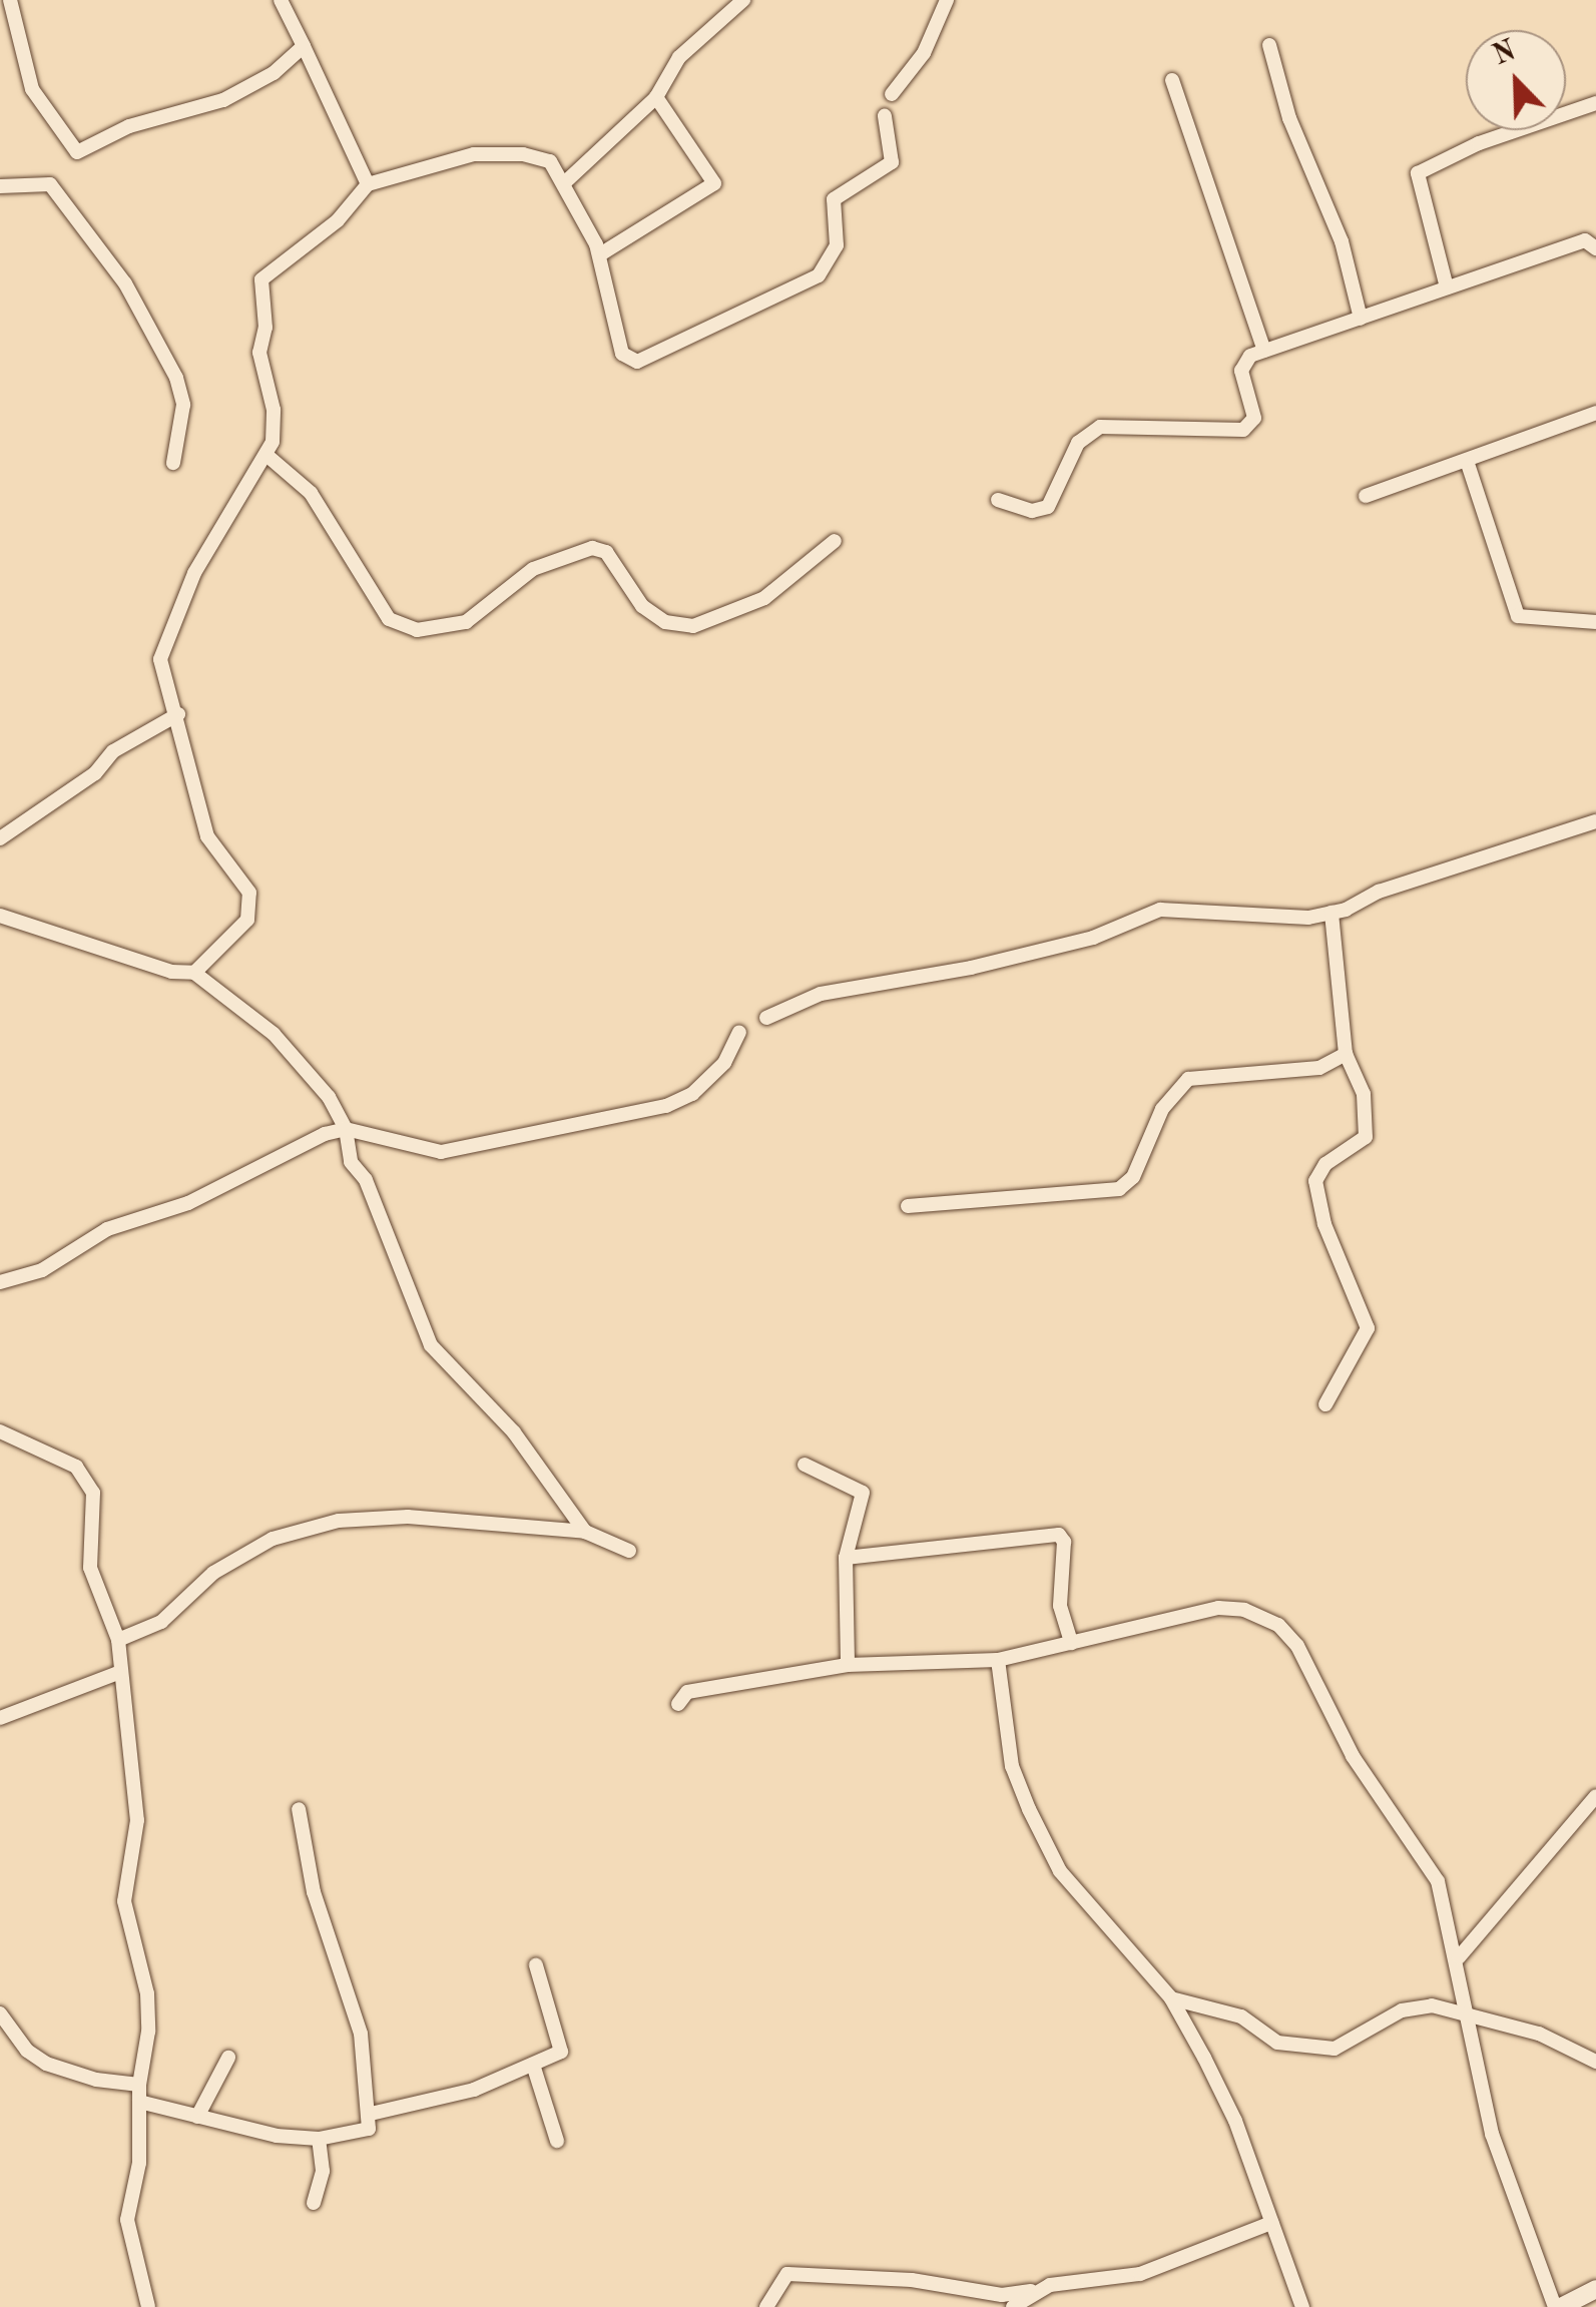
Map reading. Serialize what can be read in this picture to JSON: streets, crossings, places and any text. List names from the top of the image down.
{
  "north": "top left"
}
